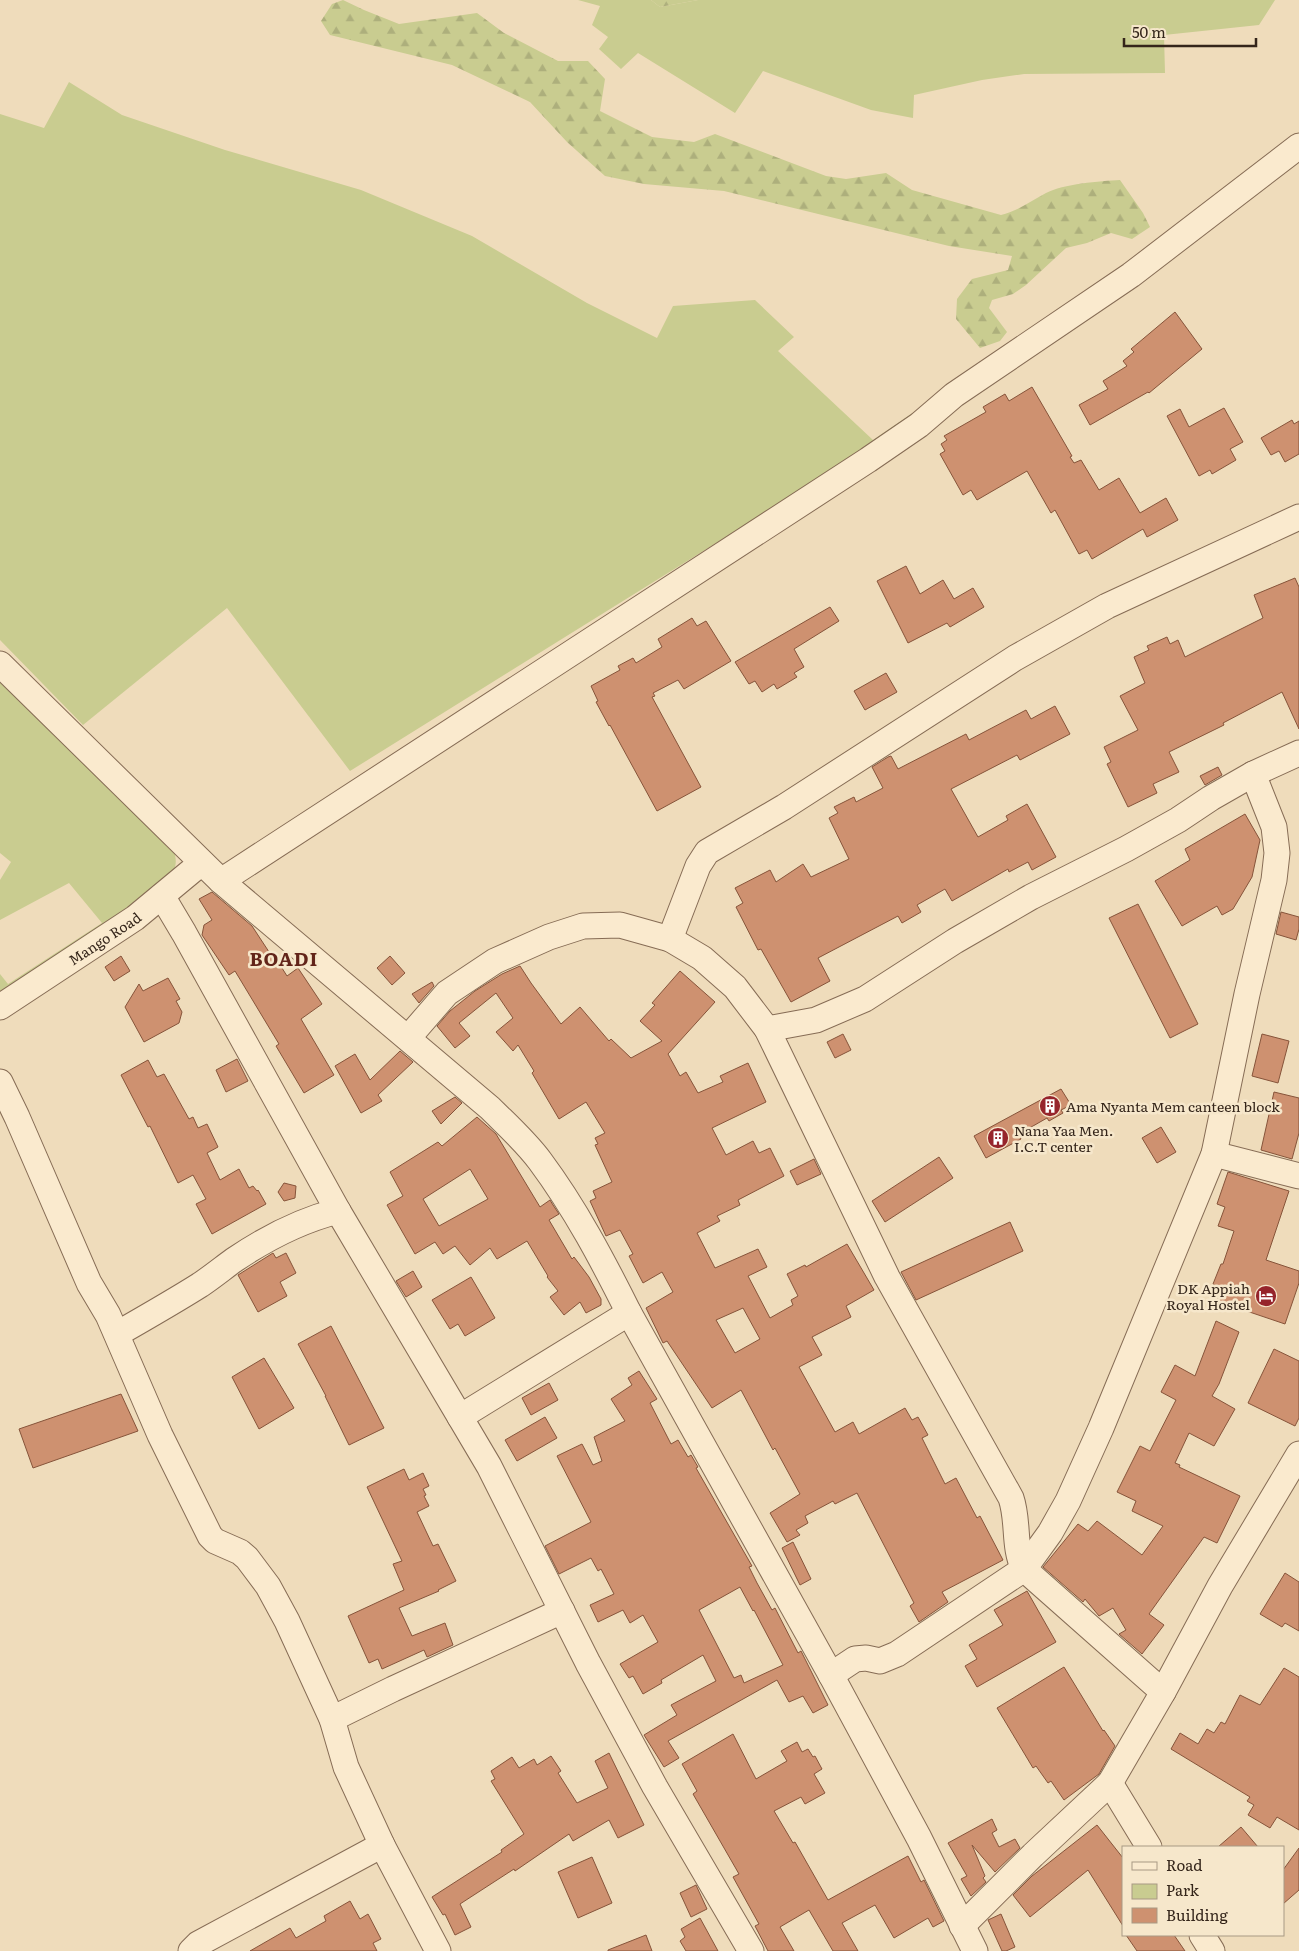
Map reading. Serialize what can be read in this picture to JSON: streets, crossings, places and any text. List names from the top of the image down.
{
  "streets": {
    "street": ["Mango Road"]
  },
  "districts": ["BOADI"],
  "places": {
    "building": ["Ama Nyanta Mem canteen block", "Nana Yaa Men. I.C.T center"],
    "hotel": ["DK Appiah Royal Hostel"]
  },
  "legend": ["Road", "Park", "Building"],
  "scale_bar": "50 m"
}
